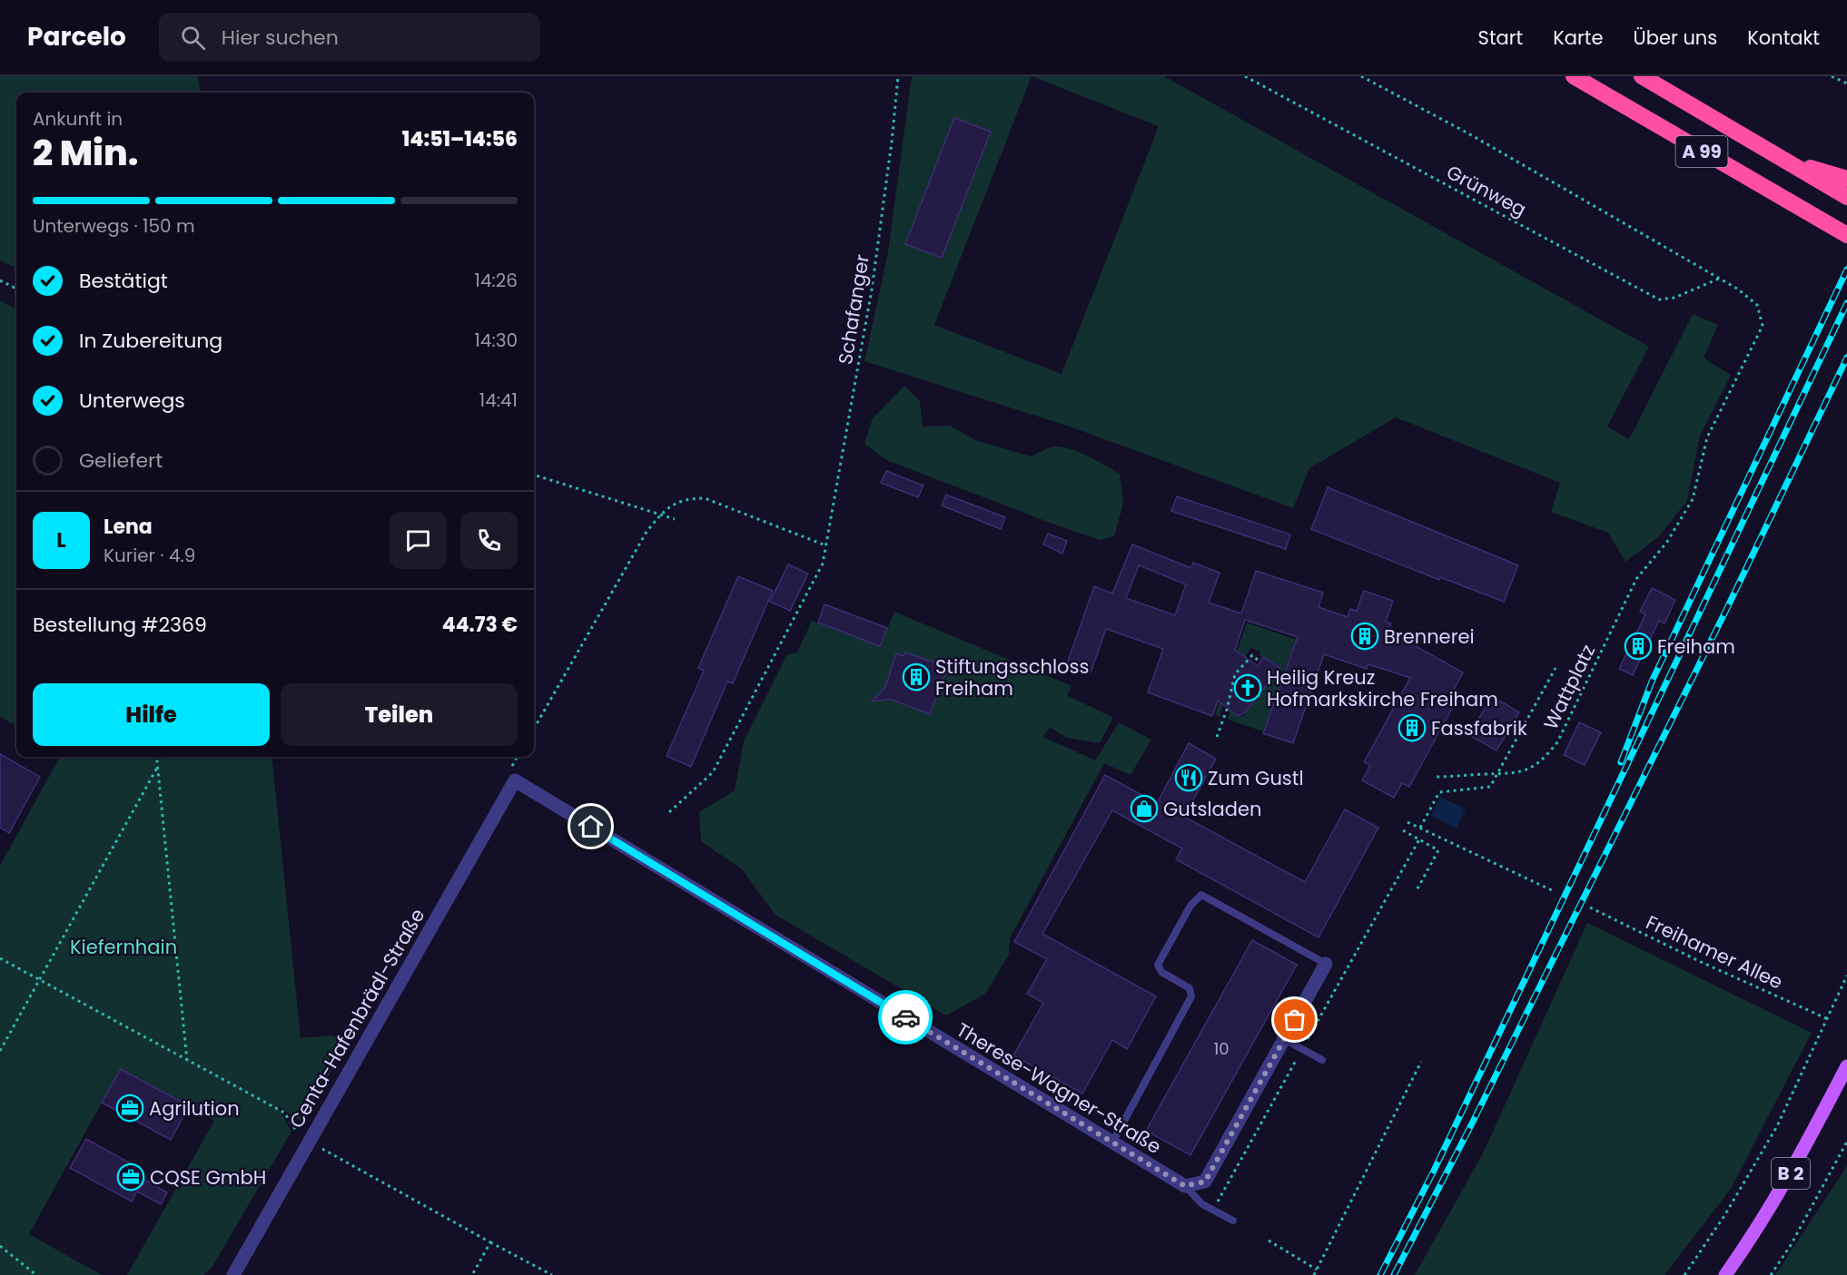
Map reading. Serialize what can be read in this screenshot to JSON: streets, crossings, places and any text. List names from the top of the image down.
{
  "streets": {
    "highway": ["A 99"],
    "main road": ["B 2"],
    "street": ["Centa-Hafenbrädl-Straße", "Therese-Wagner-Straße"],
    "path": [
      "Grünweg",
      "Schafanger",
      "Wattplatz",
      "Freihamer Allee"
    ]
  },
  "crossings": [
    ["Grünweg", "Wattplatz"],
    ["Centa-Hafenbrädl-Straße", "Therese-Wagner-Straße"]
  ],
  "parks": ["Kiefernhain"],
  "places": {
    "building": [
      "Brennerei",
      "Freiham",
      "Stiftungsschloss Freiham",
      "Fassfabrik"
    ],
    "church": ["Heilig Kreuz Hofmarkskirche Freiham"],
    "restaurant": ["Zum Gustl"],
    "shop": ["Gutsladen"],
    "office": ["Agrilution", "CQSE GmbH"]
  },
  "house_numbers": ["10"],
  "page": {
    "header": "Parcelo",
    "search": "Hier suchen",
    "nav": [
      "Start",
      "Karte",
      "Über uns",
      "Kontakt"
    ],
    "heading": ["2 Min.", "Ankunft in", "14:51–14:56"],
    "panel": [
      "Lena",
      "Kurier · 4.9",
      "Bestellung #2369",
      "44.73 €"
    ],
    "bar": "Unterwegs · 150 m",
    "list": [
      ["Bestätigt", "14:26"],
      ["In Zubereitung", "14:30"],
      ["Unterwegs", "14:41"],
      "Geliefert"
    ],
    "round": "L",
    "buttons": ["Hilfe", "Teilen"]
  }
}
